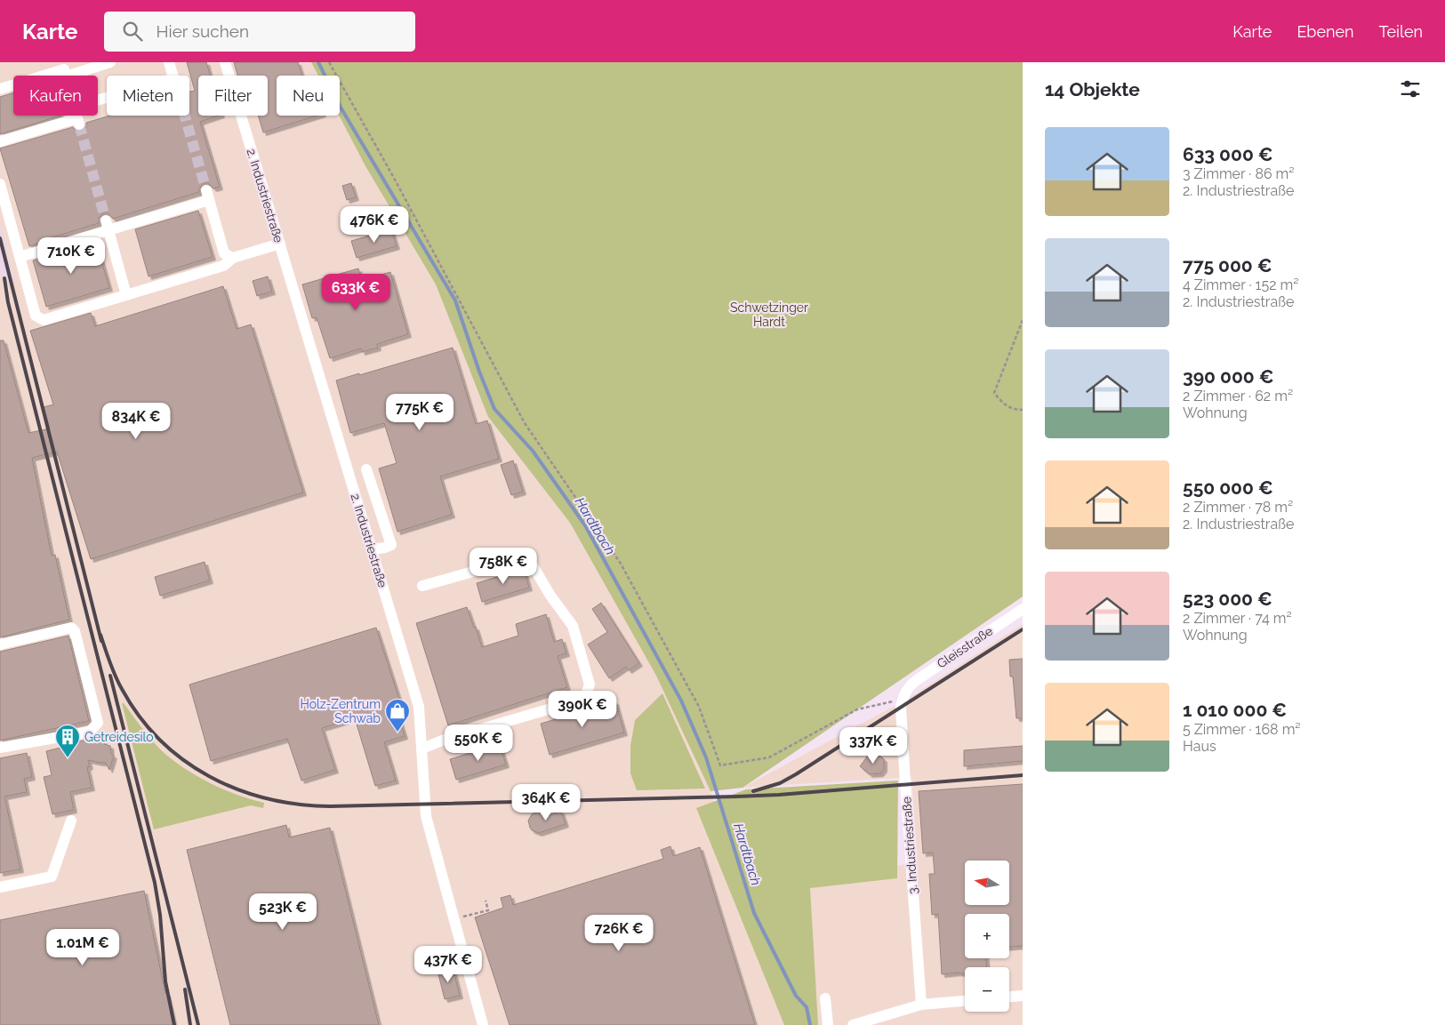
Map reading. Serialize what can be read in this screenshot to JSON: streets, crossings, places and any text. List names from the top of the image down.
{
  "streets": {
    "street": ["2. Industriestraße", "Gleisstraße", "3. Industriestraße"]
  },
  "crossings": [
    ["Gleisstraße", "3. Industriestraße"]
  ],
  "water": ["Hardtbach"],
  "parks": ["Schwetzinger Hardt"],
  "places": {
    "shop": ["Holz-Zentrum Schwab"],
    "building": ["Getreidesilo"]
  },
  "north": "left",
  "page": {
    "header": "Karte",
    "search": "Hier suchen",
    "nav": ["Karte", "Ebenen", "Teilen"],
    "heading": "14 Objekte",
    "chip": [
      "Kaufen",
      "Mieten",
      "Filter",
      "Neu"
    ],
    "list": [
      {
        "name": "633 000 €",
        "note": "3 Zimmer · 86 m² · 2. Industriestraße"
      },
      {
        "name": "775 000 €",
        "note": "4 Zimmer · 152 m² · 2. Industriestraße"
      },
      {
        "name": "390 000 €",
        "note": "2 Zimmer · 62 m² · Wohnung"
      },
      {
        "name": "550 000 €",
        "note": "2 Zimmer · 78 m² · 2. Industriestraße"
      },
      {
        "name": "523 000 €",
        "note": "2 Zimmer · 74 m² · Wohnung"
      },
      {
        "name": "1 010 000 €",
        "note": "5 Zimmer · 168 m² · Haus"
      }
    ],
    "price": [
      "476K €",
      "710K €",
      "633K €",
      "775K €",
      "834K €",
      "758K €",
      "390K €",
      "550K €",
      "337K €",
      "364K €",
      "523K €",
      "726K €",
      "1.01M €",
      "437K €"
    ],
    "map_buttons": ["+", "−"]
  }
}
